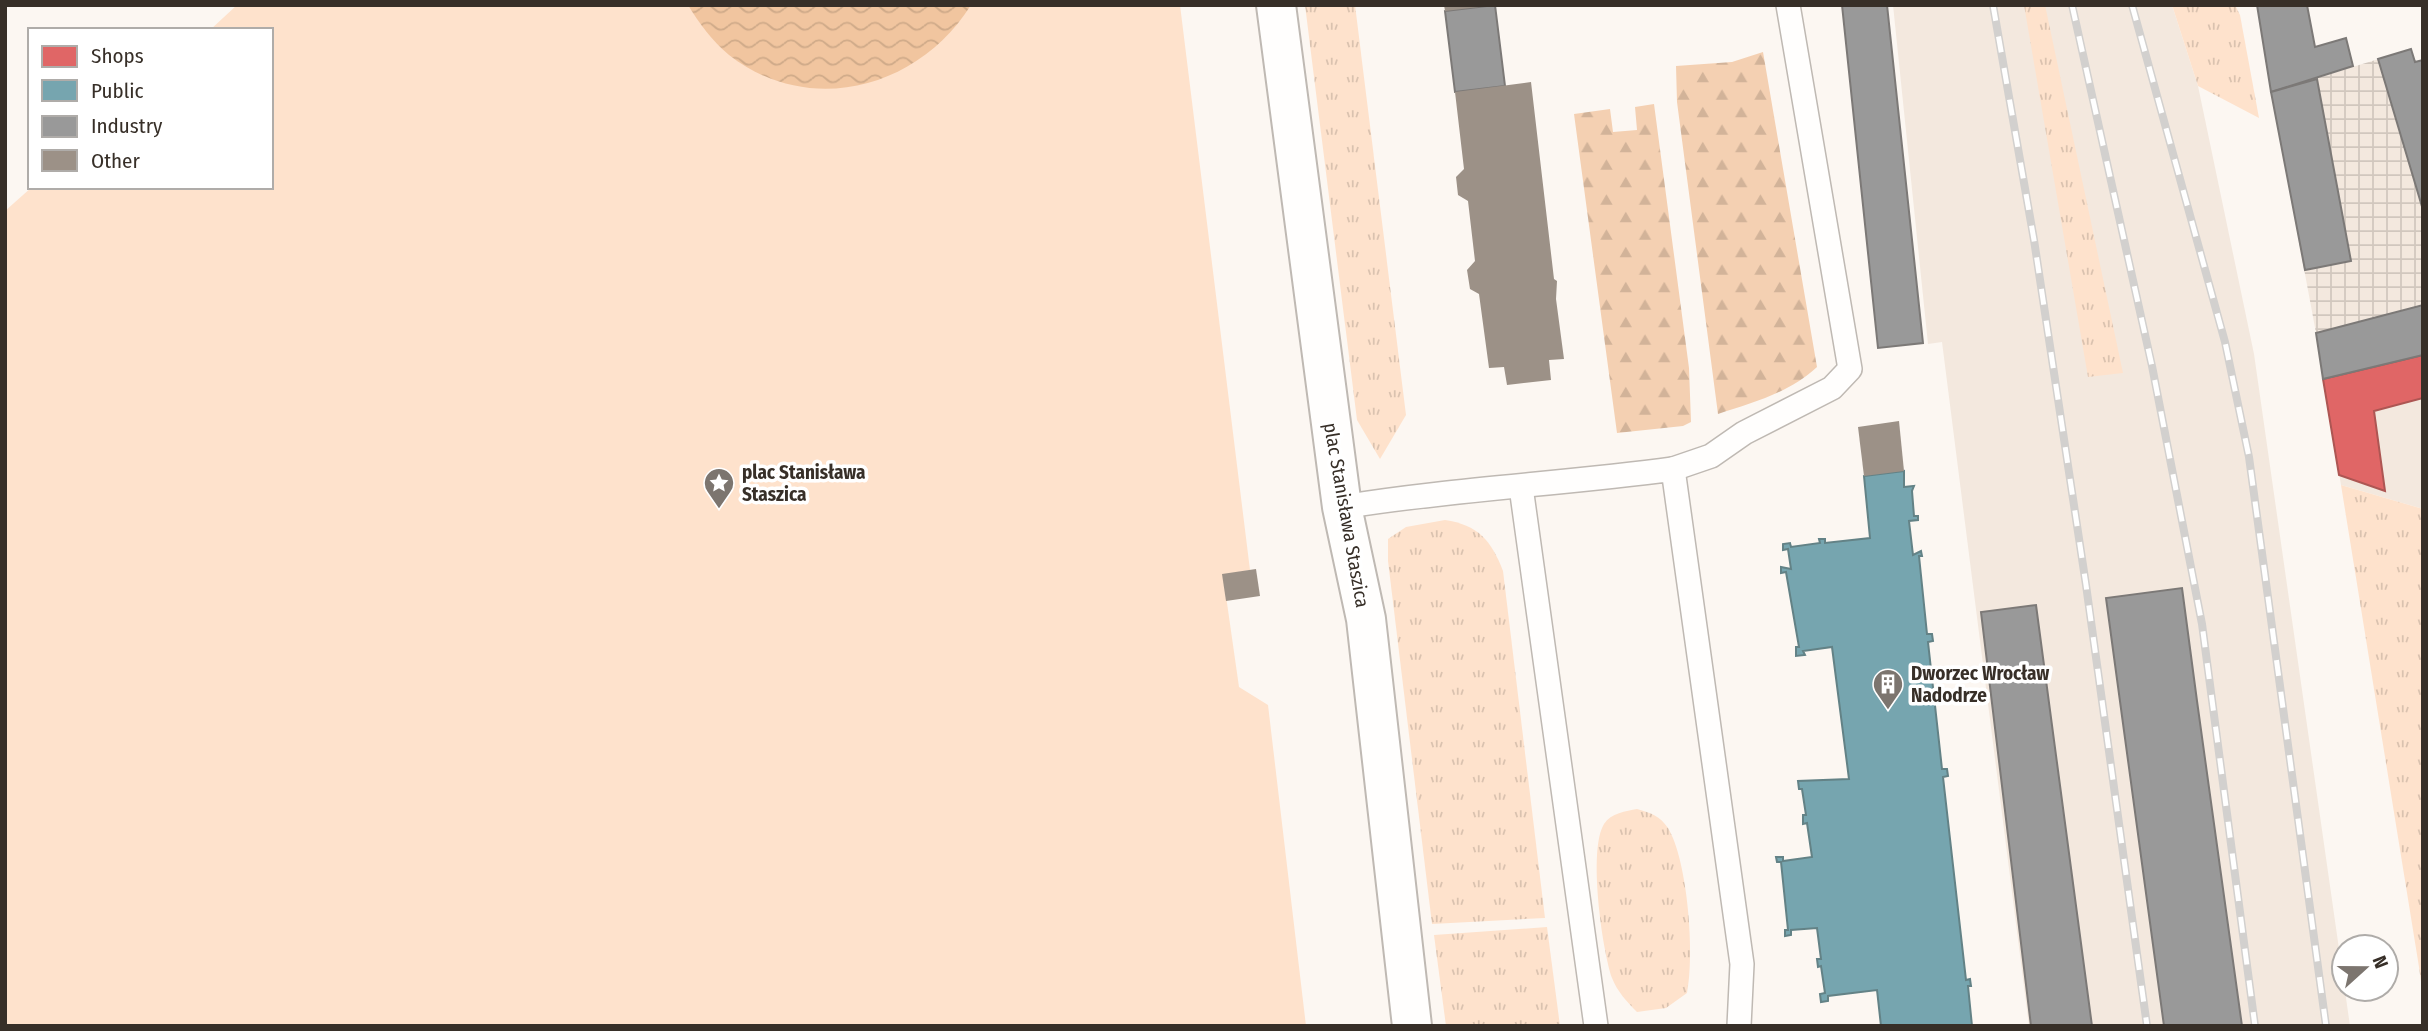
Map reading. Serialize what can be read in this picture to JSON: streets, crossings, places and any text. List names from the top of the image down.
{
  "streets": {
    "street": ["plac Stanisława Staszica"]
  },
  "places": {
    "place": ["plac Stanisława Staszica"],
    "building": ["Dworzec Wrocław Nadodrze"]
  },
  "legend": [
    "Shops",
    "Public",
    "Industry",
    "Other"
  ],
  "north": "right"
}
